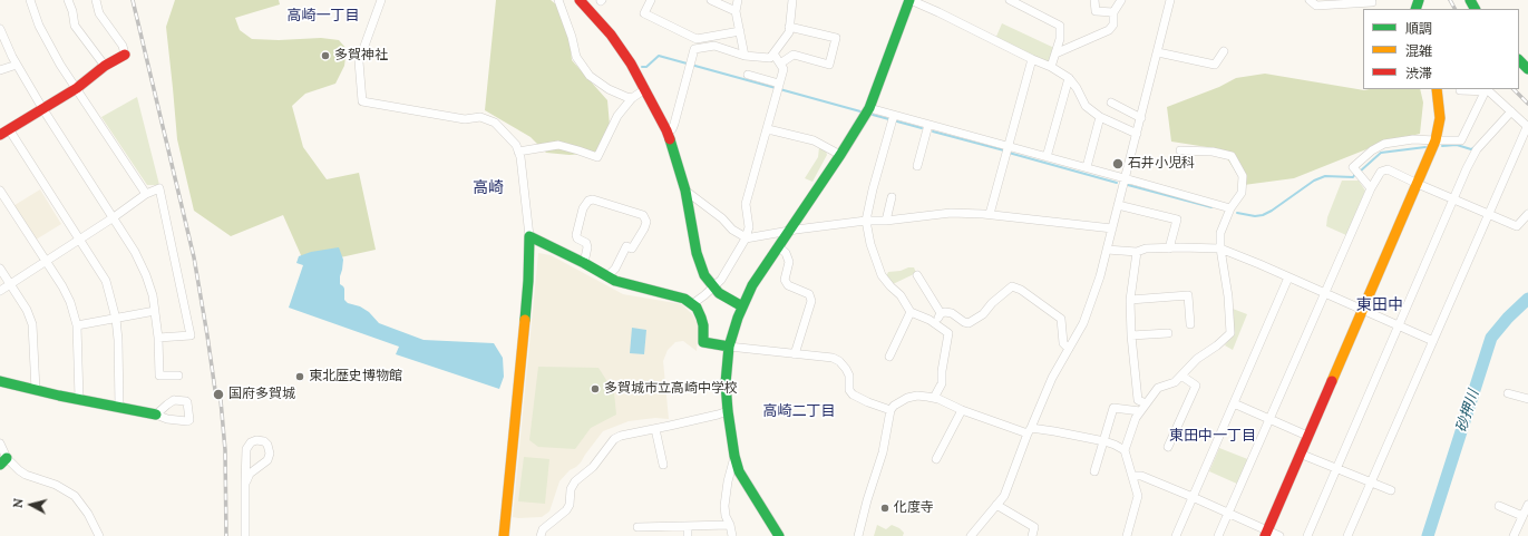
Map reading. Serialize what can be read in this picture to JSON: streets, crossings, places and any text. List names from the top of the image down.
{
  "districts": [
    "高崎一丁目",
    "高崎",
    "東田中",
    "高崎二丁目",
    "東田中一丁目"
  ],
  "water": ["砂押川"],
  "places": [
    "多賀神社",
    "石井小児科",
    "東北歴史博物館",
    "多賀城市立高崎中学校",
    "国府多賀城",
    "化度寺"
  ],
  "legend": ["順調", "混雑", "渋滞"],
  "north": "left"
}
